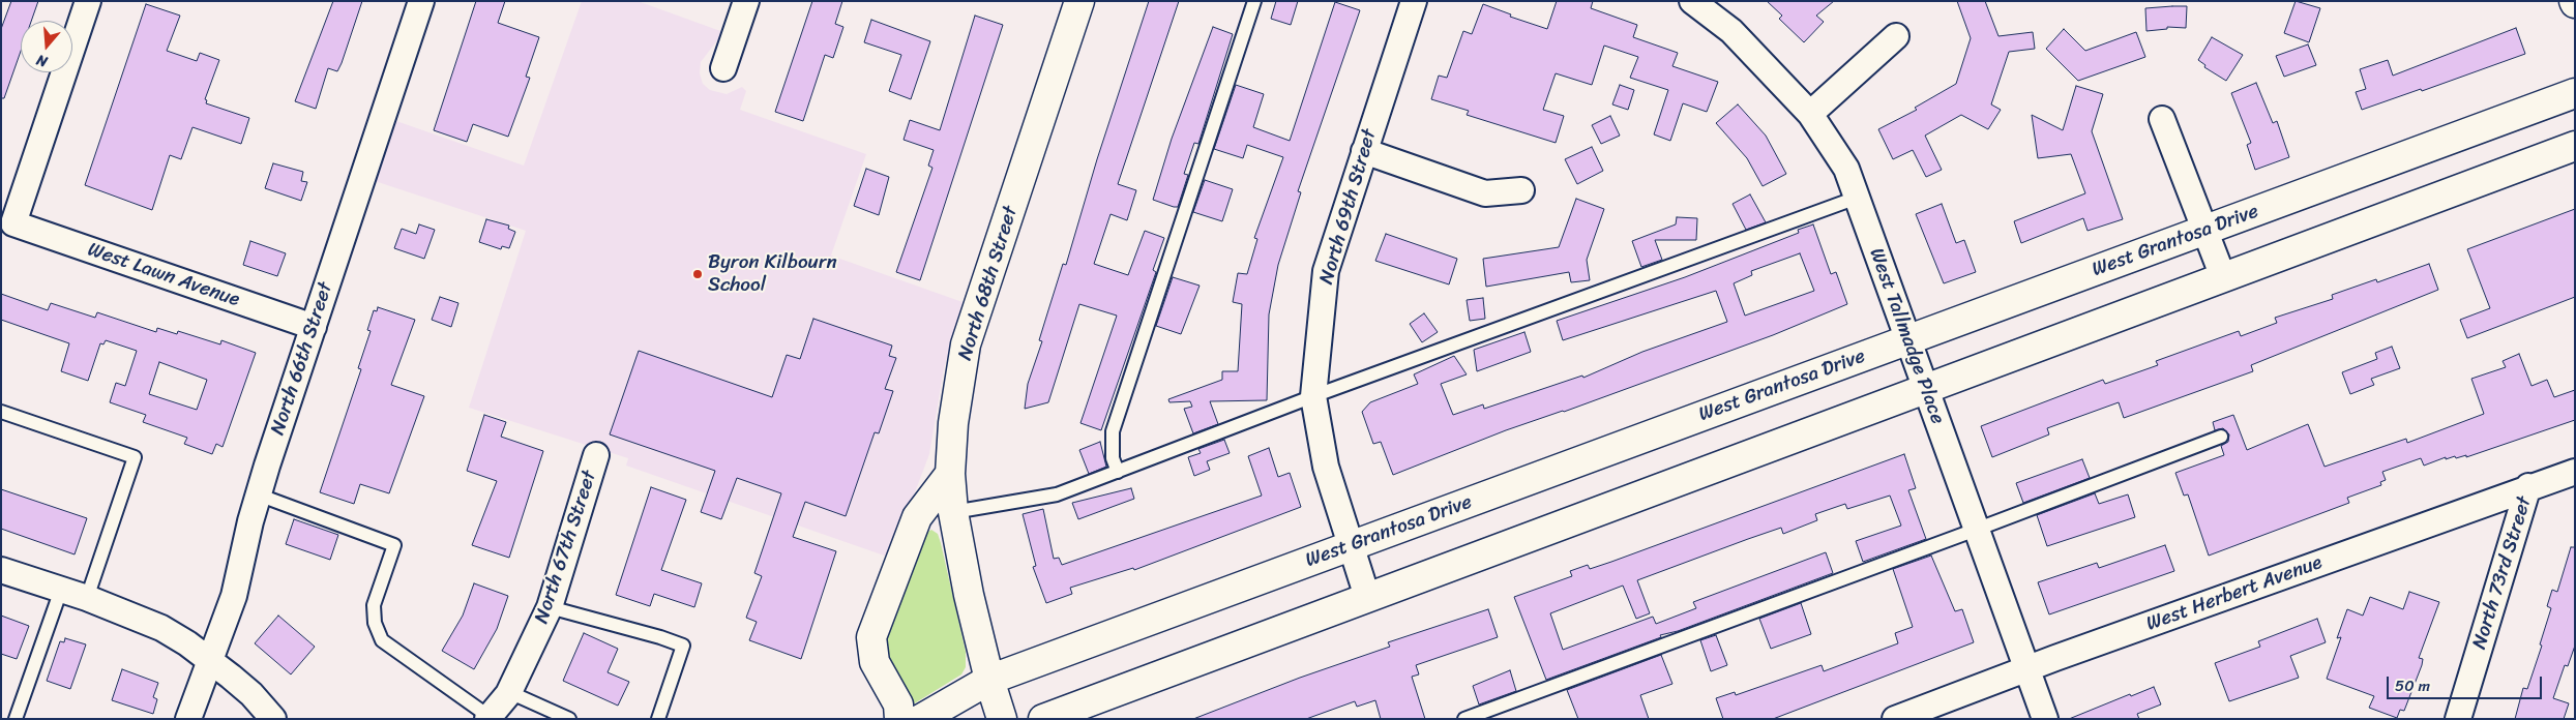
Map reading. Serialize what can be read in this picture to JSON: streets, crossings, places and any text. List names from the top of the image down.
{
  "streets": {
    "street": [
      "North 69th Street",
      "West Grantosa Drive",
      "West Lawn Avenue",
      "North 68th Street",
      "West Tallmadge Place",
      "North 66th Street",
      "North 67th Street",
      "North 73rd Street",
      "West Herbert Avenue"
    ]
  },
  "crossings": [
    ["North 69th Street", "West Grantosa Drive"],
    ["West Grantosa Drive", "North 68th Street"],
    ["West Grantosa Drive", "West Tallmadge Place"],
    ["West Lawn Avenue", "North 66th Street"],
    ["West Tallmadge Place", "West Herbert Avenue"],
    ["North 73rd Street", "West Herbert Avenue"]
  ],
  "places": ["Byron Kilbourn School"],
  "scale_bar": "50 m",
  "north": "bottom"
}
